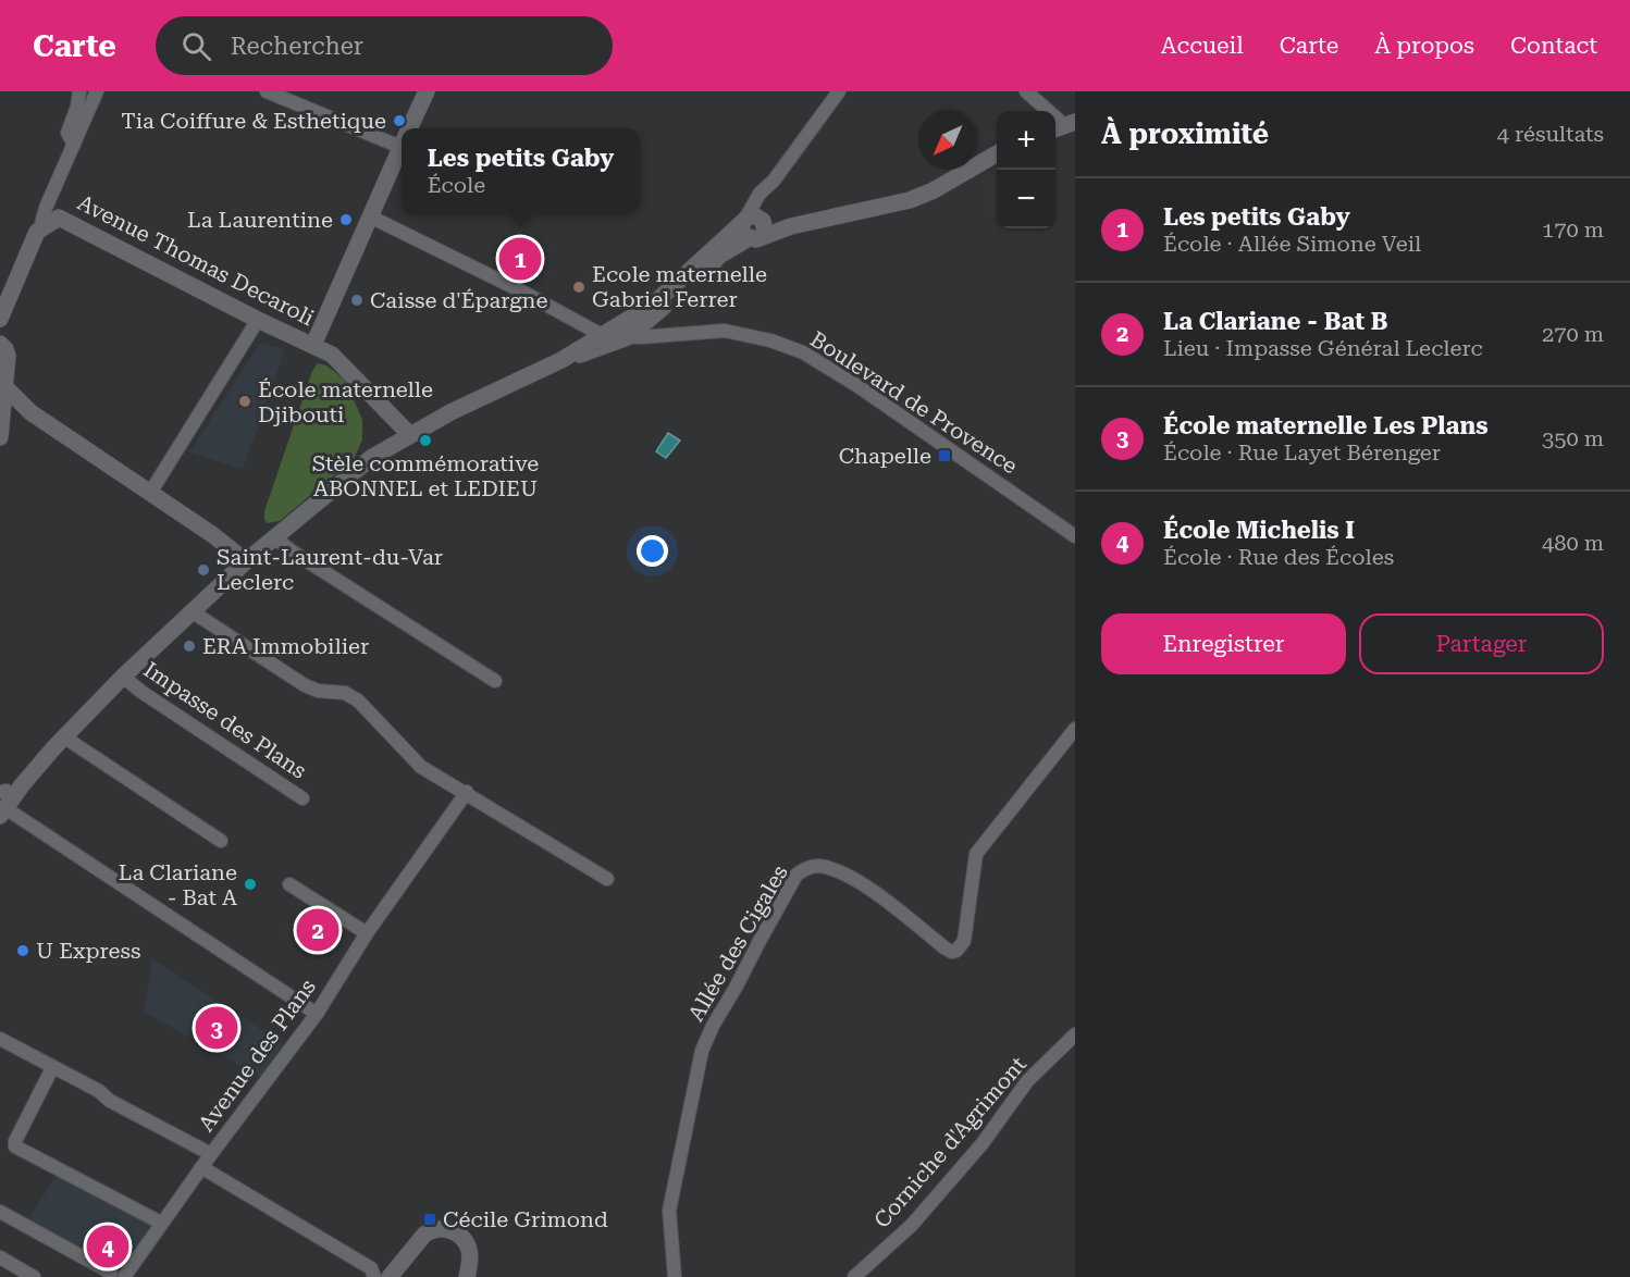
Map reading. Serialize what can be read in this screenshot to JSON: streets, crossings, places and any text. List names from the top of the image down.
{
  "streets": {
    "main road": ["Avenue Thomas Decaroli"],
    "street": [
      "Boulevard de Provence",
      "Impasse des Plans",
      "Allée des Cigales",
      "Avenue des Plans",
      "Corniche d'Agrimont"
    ]
  },
  "places": {
    "other": [
      "Tia Coiffure & Esthetique",
      "La Laurentine",
      "Ecole maternelle Gabriel Ferrer",
      "Caisse d'Épargne",
      "École maternelle Djibouti",
      "Stèle commémorative ABONNEL et LEDIEU",
      "Saint-Laurent-du-Var Leclerc",
      "ERA Immobilier",
      "La Clariane - Bat A",
      "U Express"
    ],
    "transit": ["Chapelle", "Cécile Grimond"]
  },
  "north": "bottom left",
  "page": {
    "header": "Carte",
    "search": "Rechercher",
    "nav": [
      "Accueil",
      "Carte",
      "À propos",
      "Contact"
    ],
    "heading": ["À proximité", "4 résultats"],
    "map_buttons": ["+", "−"],
    "popup": ["Les petits Gaby", "École"],
    "list": [
      {
        "mark": "1",
        "name": "Les petits Gaby",
        "note": "École · Allée Simone Veil",
        "value": "170 m"
      },
      {
        "mark": "2",
        "name": "La Clariane - Bat B",
        "note": "Lieu · Impasse Général Leclerc",
        "value": "270 m"
      },
      {
        "mark": "3",
        "name": "École maternelle Les Plans",
        "note": "École · Rue Layet Bérenger",
        "value": "350 m"
      },
      {
        "mark": "4",
        "name": "École Michelis I",
        "note": "École · Rue des Écoles",
        "value": "480 m"
      }
    ],
    "pins": [
      "1",
      "2",
      "3",
      "4"
    ],
    "buttons": ["Enregistrer", "Partager"]
  }
}
